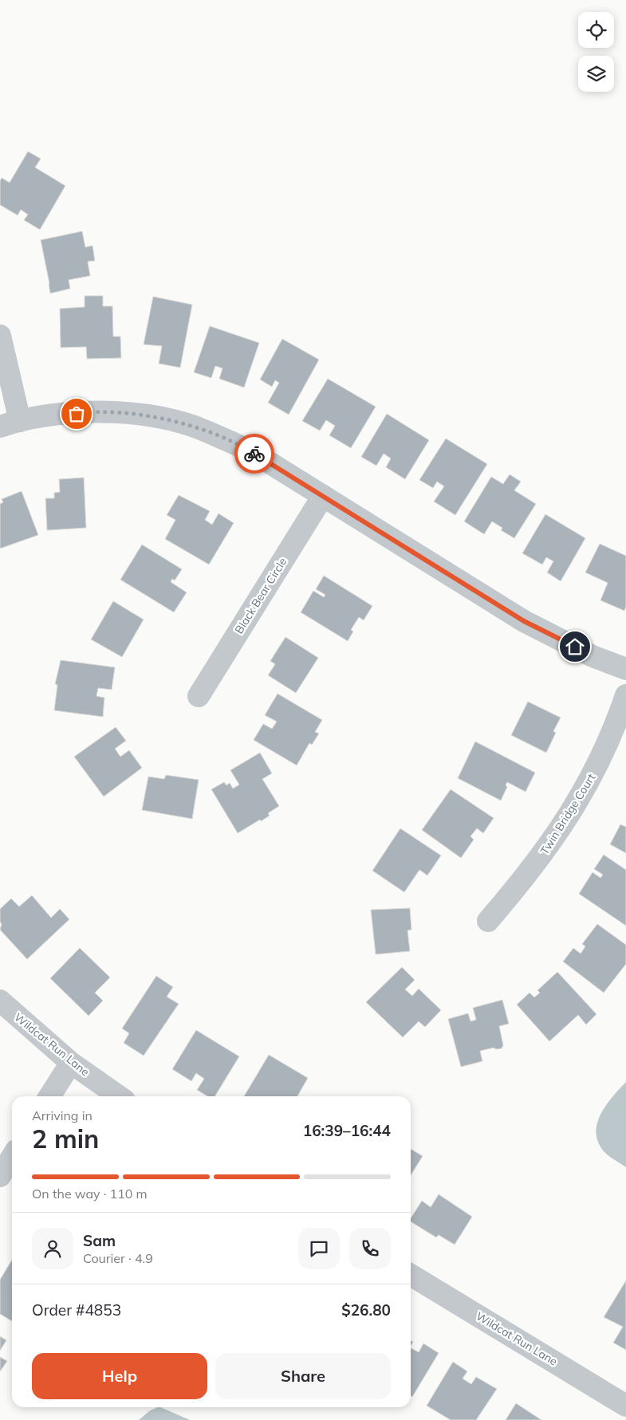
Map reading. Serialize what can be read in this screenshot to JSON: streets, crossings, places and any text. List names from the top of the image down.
{
  "streets": {
    "street": ["Black Bear Circle", "Twin Bridge Court", "Wildcat Run Lane"]
  },
  "page": {
    "heading": ["2 min", "Arriving in", "16:39–16:44"],
    "panel": [
      "Sam",
      "Courier · 4.9",
      "Order #4853",
      "$26.80"
    ],
    "bar": "On the way · 110 m",
    "buttons": ["Help", "Share"]
  }
}
